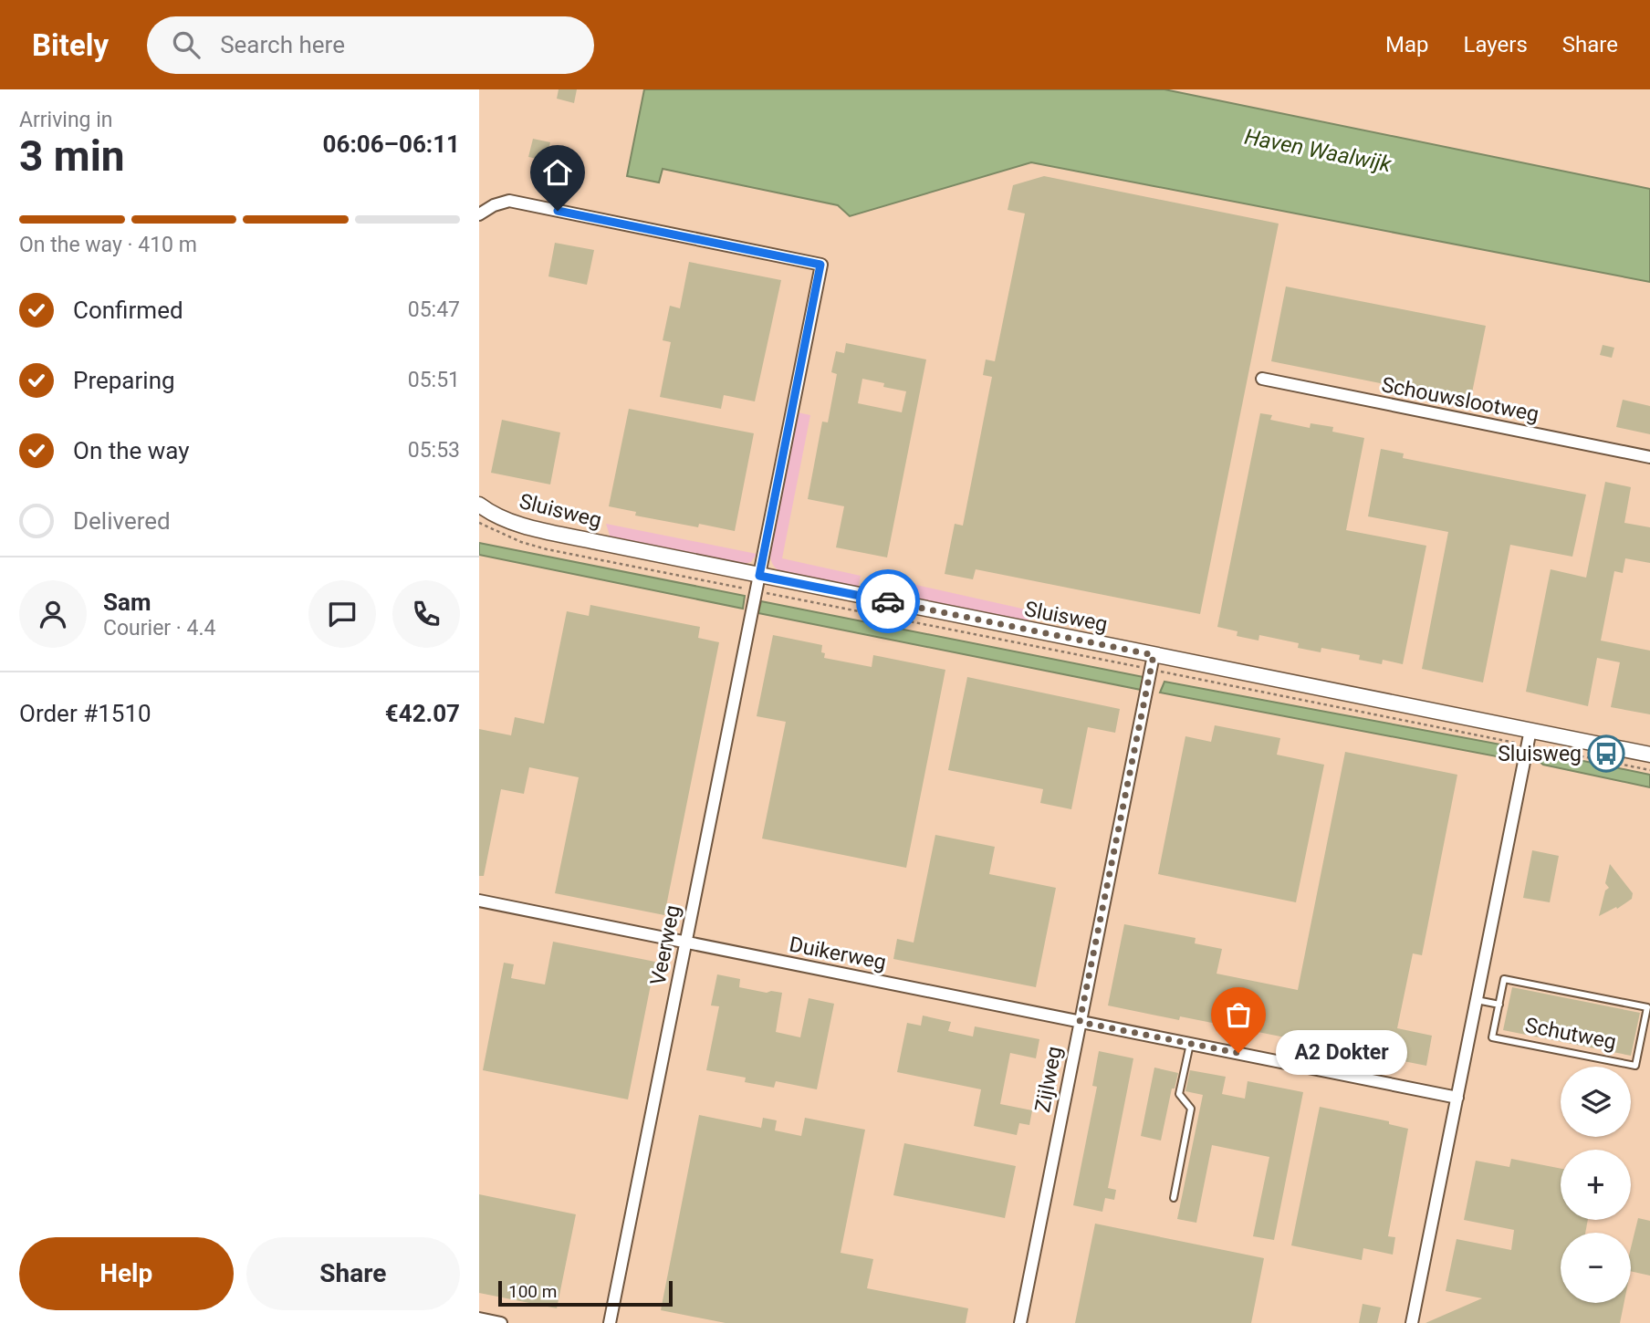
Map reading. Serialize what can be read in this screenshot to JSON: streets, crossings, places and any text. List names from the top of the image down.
{
  "streets": {
    "street": [
      "Schouwslootweg",
      "Sluisweg",
      "Veerweg",
      "Duikerweg",
      "Zijlweg"
    ],
    "lane": ["Schutweg"]
  },
  "crossings": [
    ["Sluisweg", "Veerweg"],
    ["Sluisweg", "Zijlweg"],
    ["Veerweg", "Duikerweg"],
    ["Duikerweg", "Zijlweg"]
  ],
  "water": ["Haven Waalwijk"],
  "places": {
    "bus stop": ["Sluisweg"],
    "other": ["A2 Dokter"]
  },
  "scale_bar": "100 m",
  "page": {
    "header": "Bitely",
    "search": "Search here",
    "nav": ["Map", "Layers", "Share"],
    "heading": ["3 min", "Arriving in", "06:06–06:11"],
    "panel": [
      "Sam",
      "Courier · 4.4",
      "Order #1510",
      "€42.07"
    ],
    "bar": "On the way · 410 m",
    "list": [
      ["Confirmed", "05:47"],
      ["Preparing", "05:51"],
      ["On the way", "05:53"],
      "Delivered"
    ],
    "bubble": "A2 Dokter",
    "map_buttons": ["+", "−"],
    "buttons": ["Help", "Share"],
    "scale": "100 m"
  }
}
